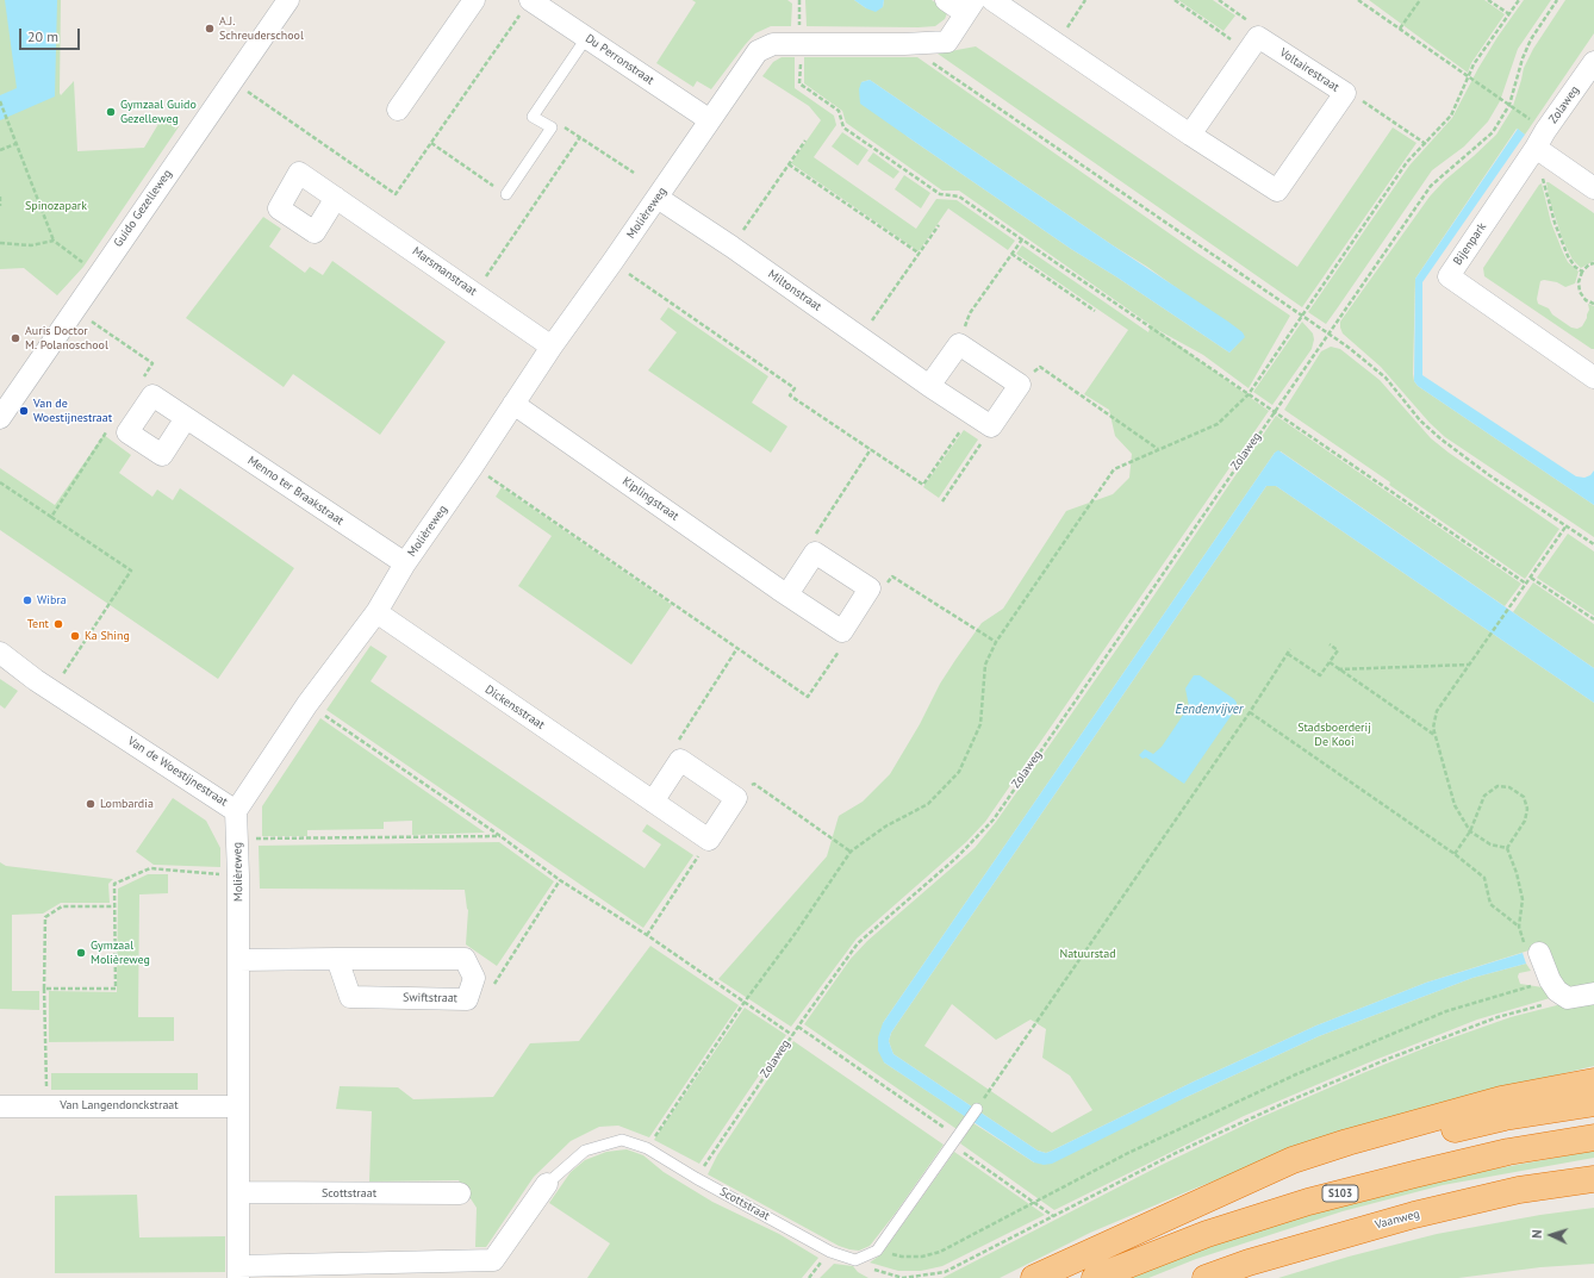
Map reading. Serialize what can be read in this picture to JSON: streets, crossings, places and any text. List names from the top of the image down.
{
  "streets": {
    "highway": ["S103", "Vaanweg"],
    "street": [
      "Du Perronstraat",
      "Voltairestraat",
      "Zolaweg",
      "Guido Gezelleweg",
      "Molièreweg",
      "Bijenpark",
      "Marsmanstraat",
      "Miltonstraat",
      "Menno ter Braakstraat",
      "Kiplingstraat",
      "Dickensstraat",
      "Van de Woestijnestraat",
      "Swiftstraat",
      "Van Langendonckstraat",
      "Scottstraat"
    ]
  },
  "crossings": [
    ["Du Perronstraat", "Molièreweg"],
    ["Zolaweg", "Bijenpark"],
    ["Zolaweg", "Scottstraat"],
    ["Molièreweg", "Marsmanstraat"],
    ["Molièreweg", "Miltonstraat"],
    ["Molièreweg", "Menno ter Braakstraat"],
    ["Molièreweg", "Kiplingstraat"],
    ["Molièreweg", "Dickensstraat"],
    ["Molièreweg", "Van de Woestijnestraat"],
    ["Molièreweg", "Swiftstraat"],
    ["Molièreweg", "Van Langendonckstraat"],
    ["Molièreweg", "Scottstraat"]
  ],
  "water": ["Eendenvijver"],
  "parks": ["Spinozapark", "Stadsboerderij De Kooi", "Natuurstad"],
  "places": [
    "A.J. Schreuderschool",
    "Gymzaal Guido Gezelleweg",
    "Auris Doctor M. Polanoschool",
    "Van de Woestijnestraat",
    "Wibra",
    "Tent",
    "Ka Shing",
    "Lombardia",
    "Gymzaal Molièreweg"
  ],
  "scale_bar": "20 m",
  "north": "left"
}
